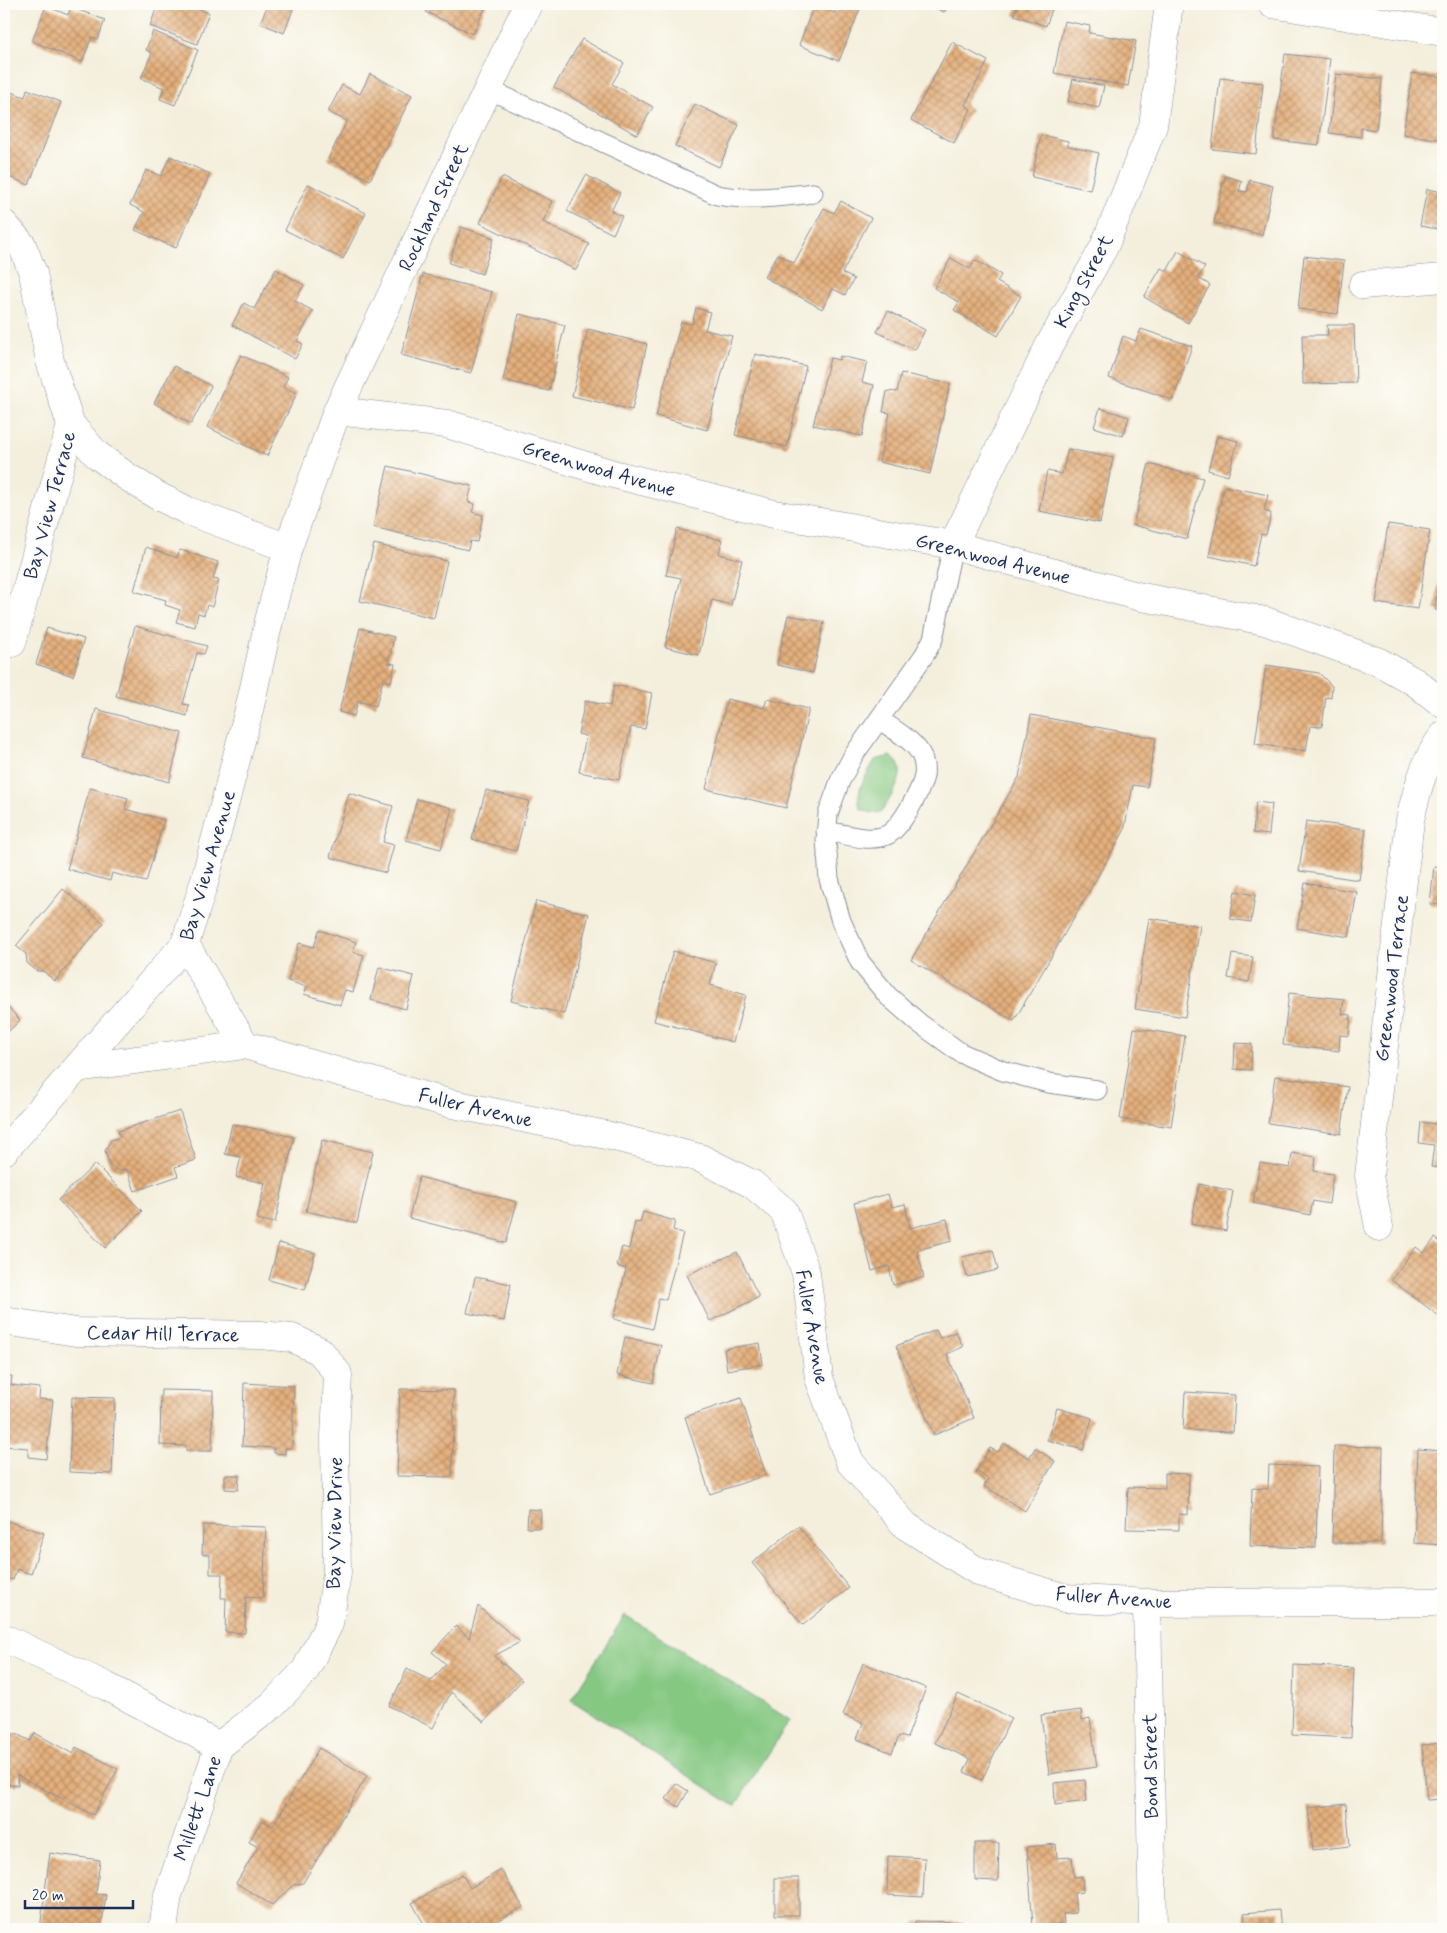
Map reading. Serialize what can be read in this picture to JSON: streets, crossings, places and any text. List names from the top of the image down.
{
  "streets": {
    "street": [
      "Rockland Street",
      "King Street",
      "Greenwood Avenue",
      "Bay View Terrace",
      "Bay View Avenue",
      "Greenwood Terrace",
      "Fuller Avenue",
      "Cedar Hill Terrace",
      "Bay View Drive",
      "Bond Street",
      "Millett Lane"
    ]
  },
  "crossings": [
    ["Rockland Street", "Greenwood Avenue"],
    ["King Street", "Greenwood Avenue"],
    ["Bay View Avenue", "Fuller Avenue"],
    ["Fuller Avenue", "Bond Street"],
    ["Cedar Hill Terrace", "Bay View Drive"],
    ["Bay View Drive", "Millett Lane"]
  ],
  "scale_bar": "20 m"
}
